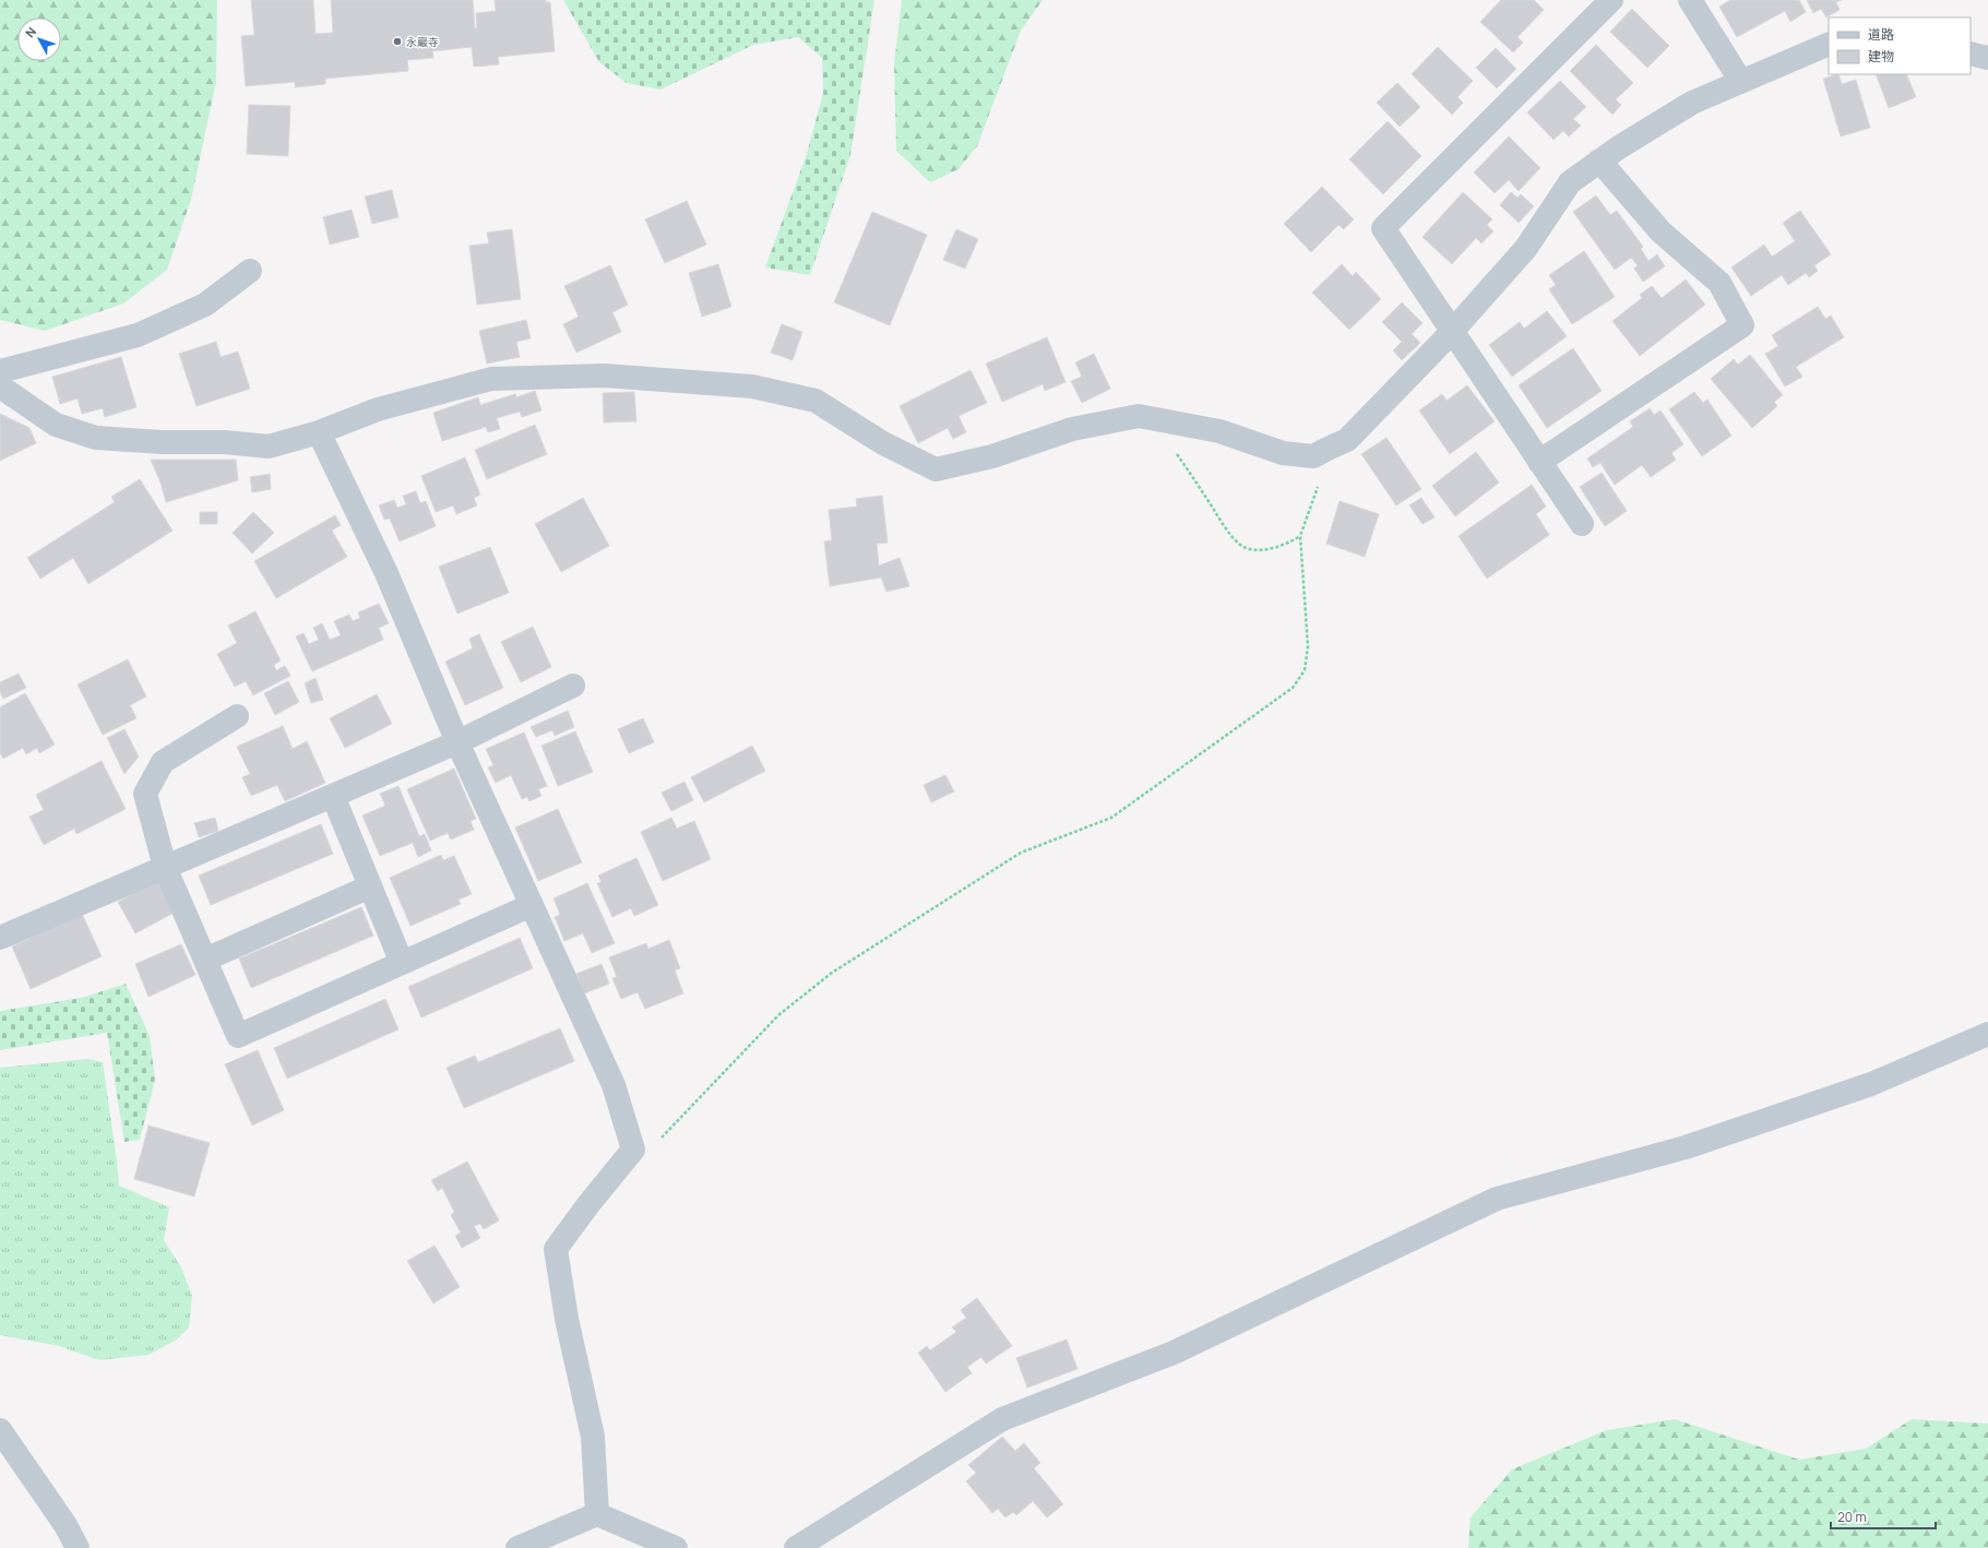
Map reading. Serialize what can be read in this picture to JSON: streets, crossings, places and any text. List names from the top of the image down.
{
  "places": ["永巖寺"],
  "legend": ["道路", "建物"],
  "scale_bar": "20 m",
  "north": "top left"
}
